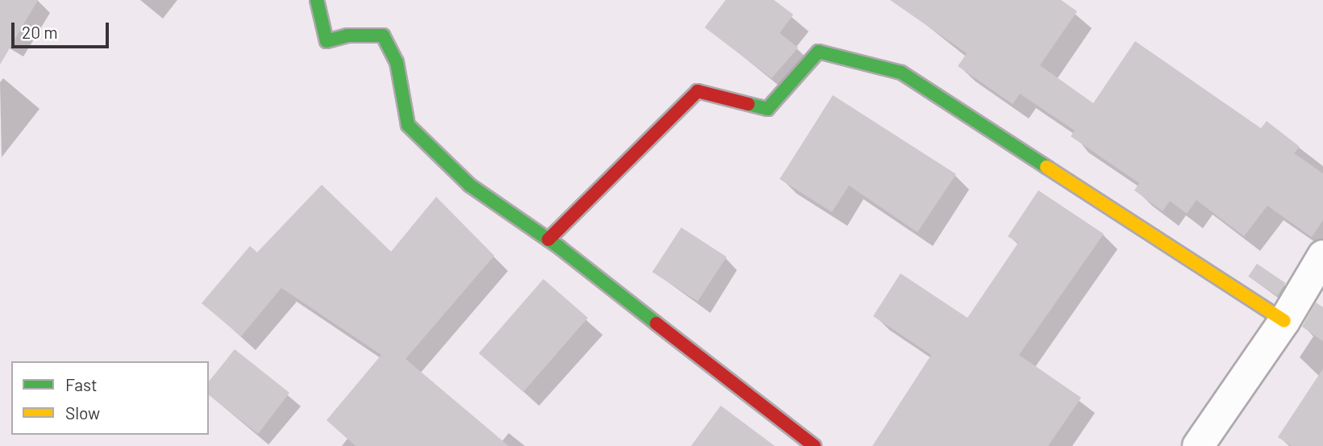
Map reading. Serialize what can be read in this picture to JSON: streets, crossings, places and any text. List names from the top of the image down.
{
  "legend": ["Fast", "Slow"],
  "scale_bar": "20 m"
}
